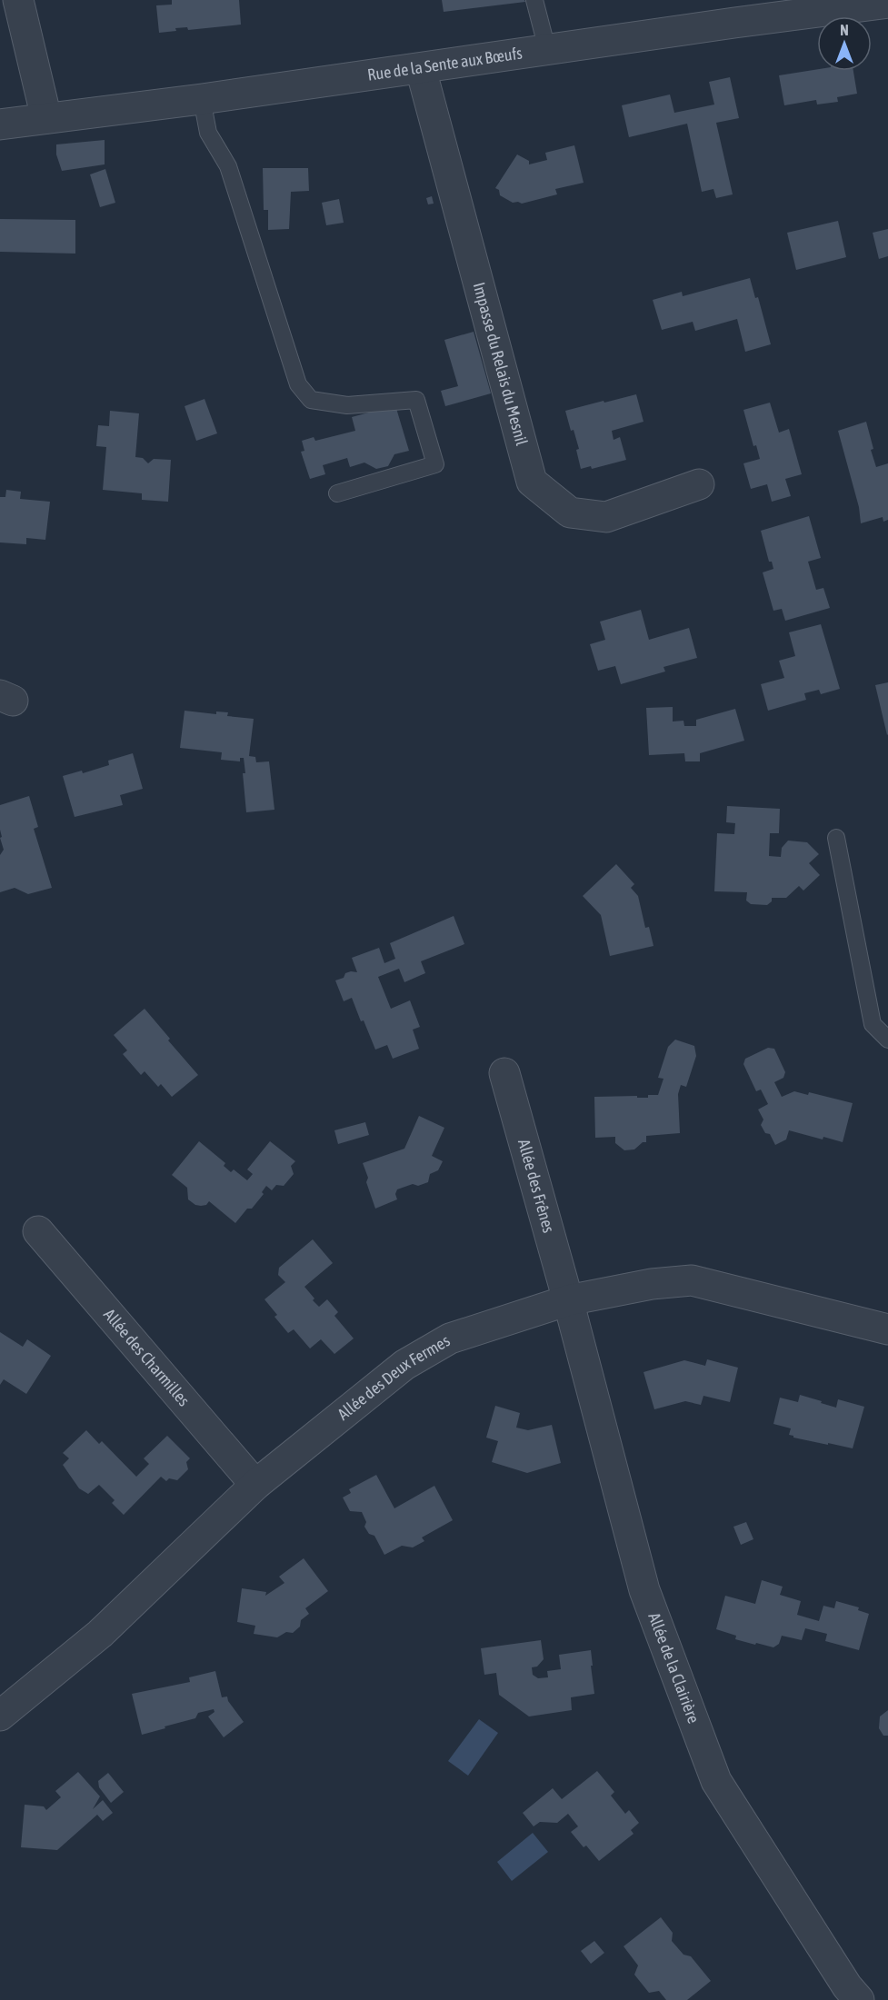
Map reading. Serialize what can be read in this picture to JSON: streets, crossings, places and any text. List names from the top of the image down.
{
  "streets": {
    "street": [
      "Rue de la Sente aux Bœufs",
      "Impasse du Relais du Mesnil",
      "Allée des Frênes",
      "Allée des Charmilles",
      "Allée des Deux Fermes",
      "Allée de la Clairière"
    ]
  },
  "crossings": [
    ["Rue de la Sente aux Bœufs", "Impasse du Relais du Mesnil"],
    ["Allée des Frênes", "Allée des Deux Fermes"],
    ["Allée des Frênes", "Allée de la Clairière"],
    ["Allée des Charmilles", "Allée des Deux Fermes"],
    ["Allée des Deux Fermes", "Allée de la Clairière"]
  ],
  "north": "top"
}
